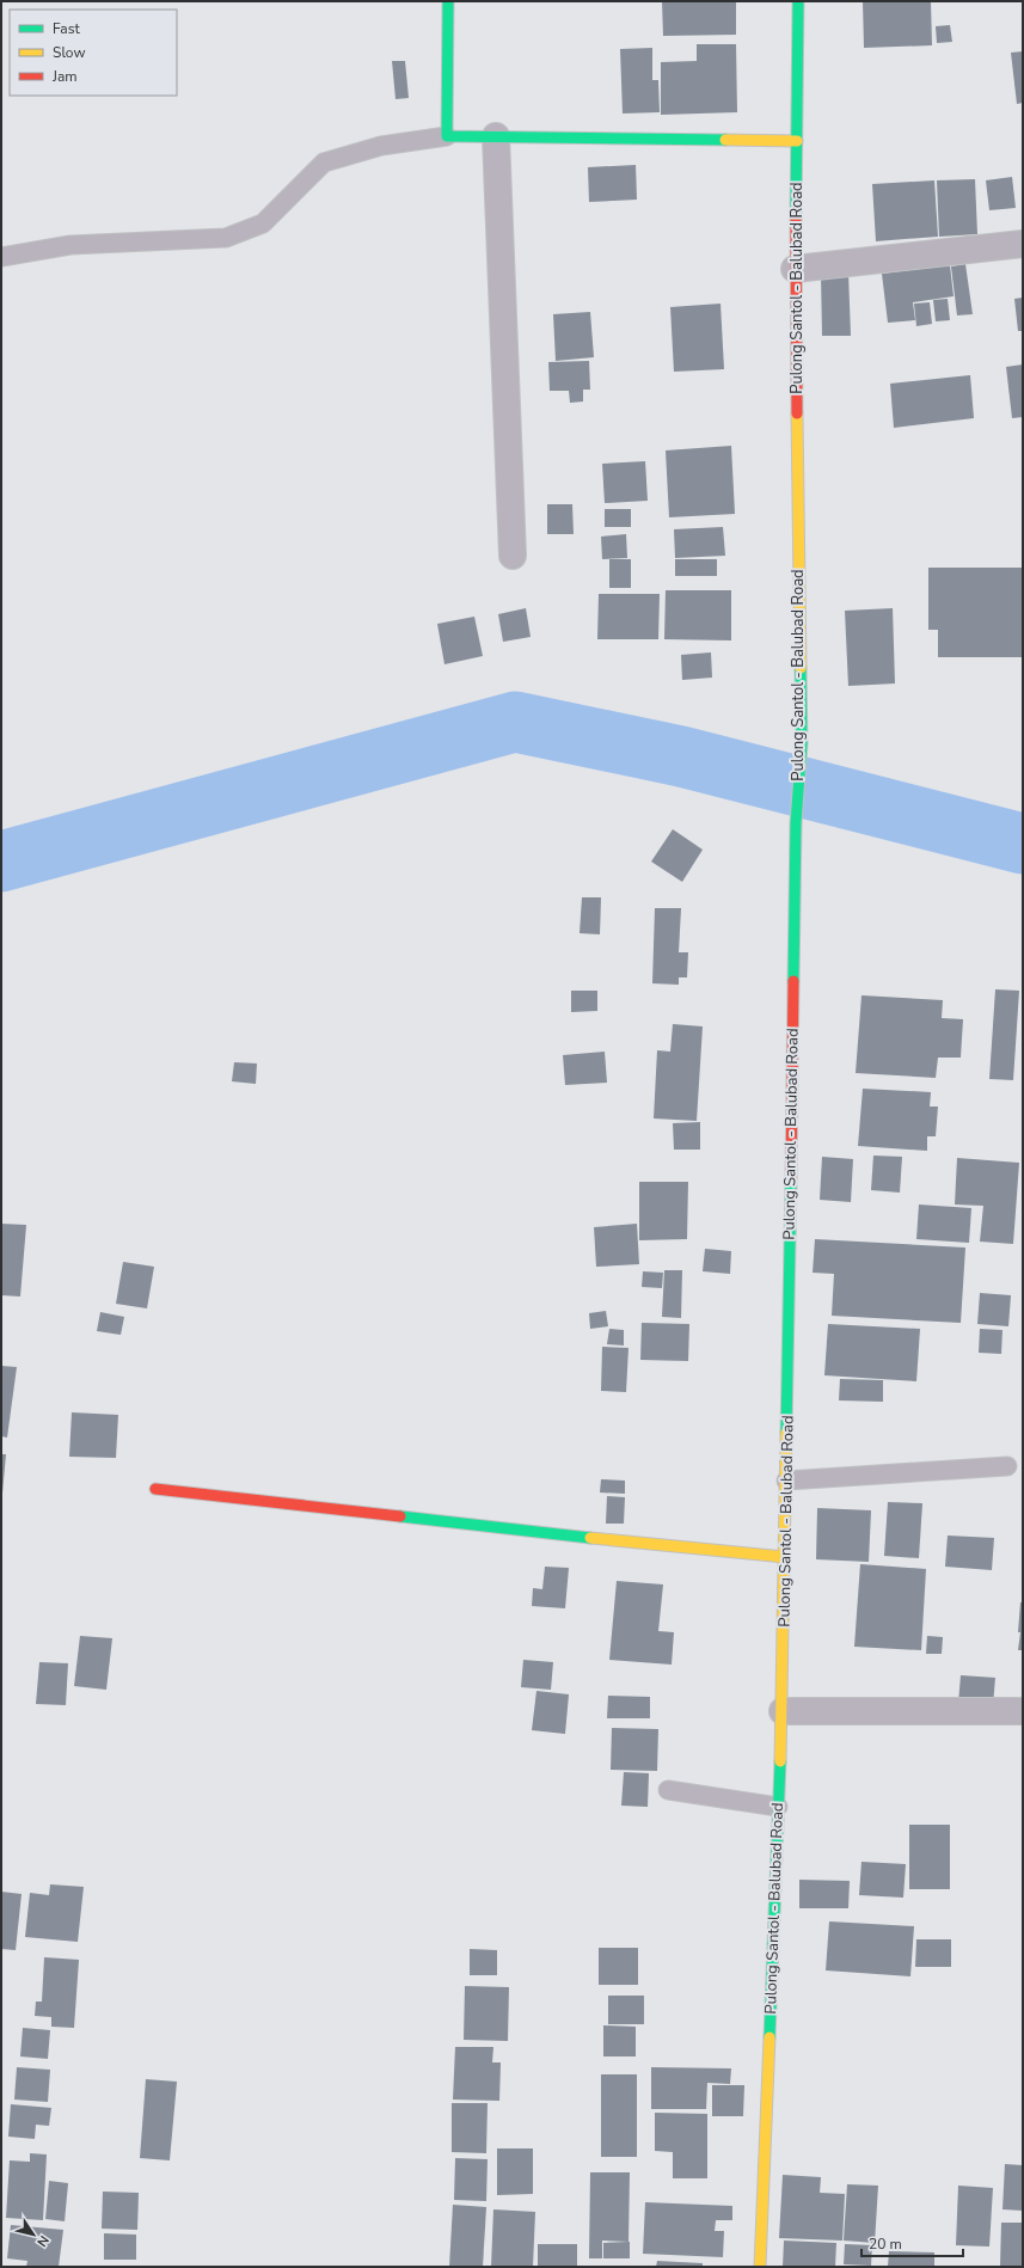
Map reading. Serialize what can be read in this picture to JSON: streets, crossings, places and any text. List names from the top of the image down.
{
  "streets": {
    "street": ["Pulong Santol - Balubad Road"]
  },
  "legend": ["Fast", "Slow", "Jam"],
  "scale_bar": "20 m",
  "north": "bottom right"
}
